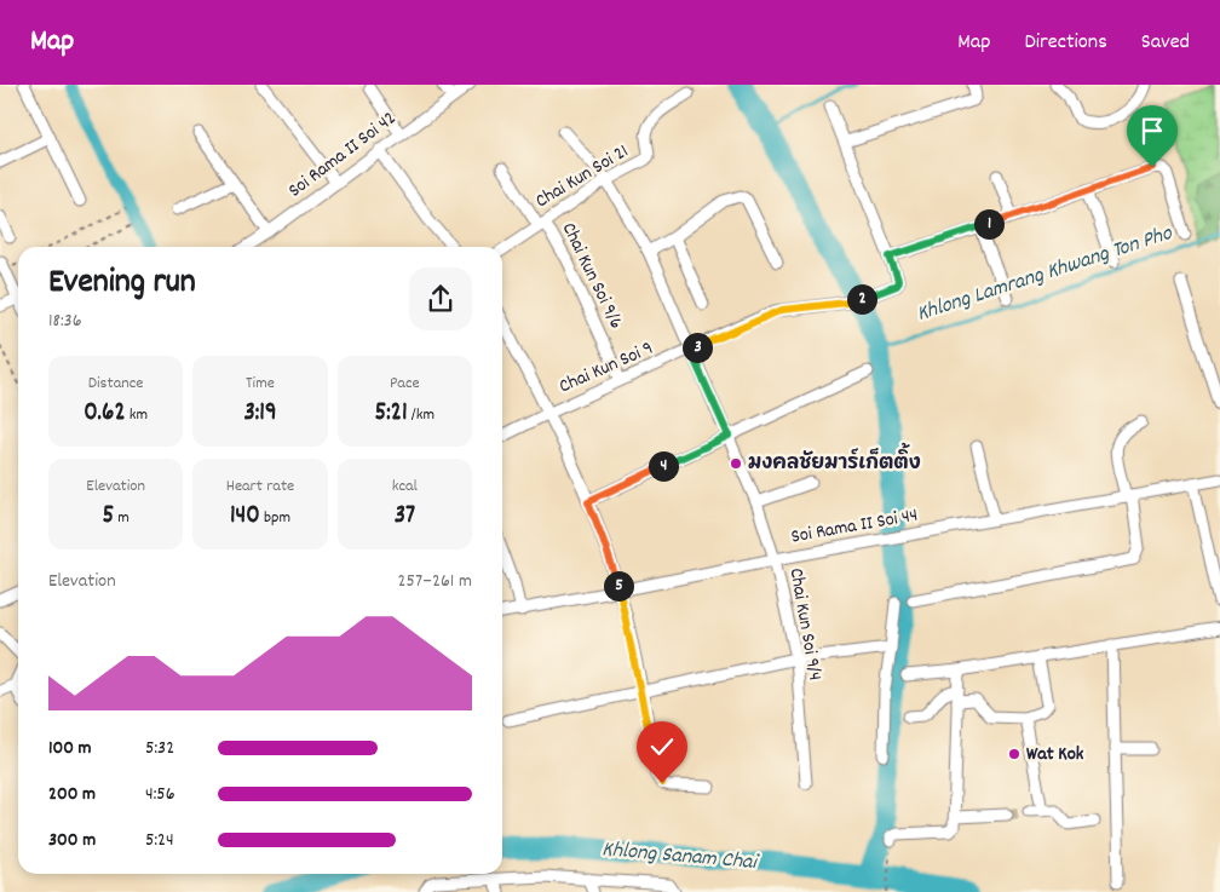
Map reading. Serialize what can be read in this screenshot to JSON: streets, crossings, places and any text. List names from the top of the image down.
{
  "streets": {
    "street": [
      "Soi Rama II Soi 42",
      "Chai Kun Soi 21",
      "Chai Kun Soi 9/6",
      "Chai Kun Soi 9",
      "Soi Rama II Soi 44",
      "Chai Kun Soi 9/4"
    ]
  },
  "crossings": [
    ["Chai Kun Soi 21", "Chai Kun Soi 9/6"],
    ["Chai Kun Soi 21", "Chai Kun Soi 9/4"],
    ["Chai Kun Soi 9/6", "Chai Kun Soi 9"],
    ["Chai Kun Soi 9", "Chai Kun Soi 9/4"],
    ["Soi Rama II Soi 44", "Chai Kun Soi 9/4"]
  ],
  "water": ["Khlong Lamrang Khwang Ton Pho", "Khlong Sanam Chai"],
  "places": ["มงคลชัยมาร์เก็ตติ้ง", "Wat Kok"],
  "page": {
    "header": "Map",
    "nav": ["Map", "Directions", "Saved"],
    "pins": [
      "1",
      "2",
      "3",
      "4",
      "5"
    ],
    "heading": ["Evening run", "18:36"],
    "stats": [
      ["Distance", "0.62 km"],
      ["Time", "3:19"],
      ["Pace", "5:21 /km"],
      ["Elevation", "5 m"],
      ["Heart rate", "140 bpm"],
      ["kcal", "37"]
    ],
    "chart": ["Elevation", "257–261 m"],
    "list": [
      {
        "name": "100 m",
        "note": "5:32"
      },
      {
        "name": "200 m",
        "note": "4:56"
      },
      {
        "name": "300 m",
        "note": "5:24"
      }
    ]
  }
}
